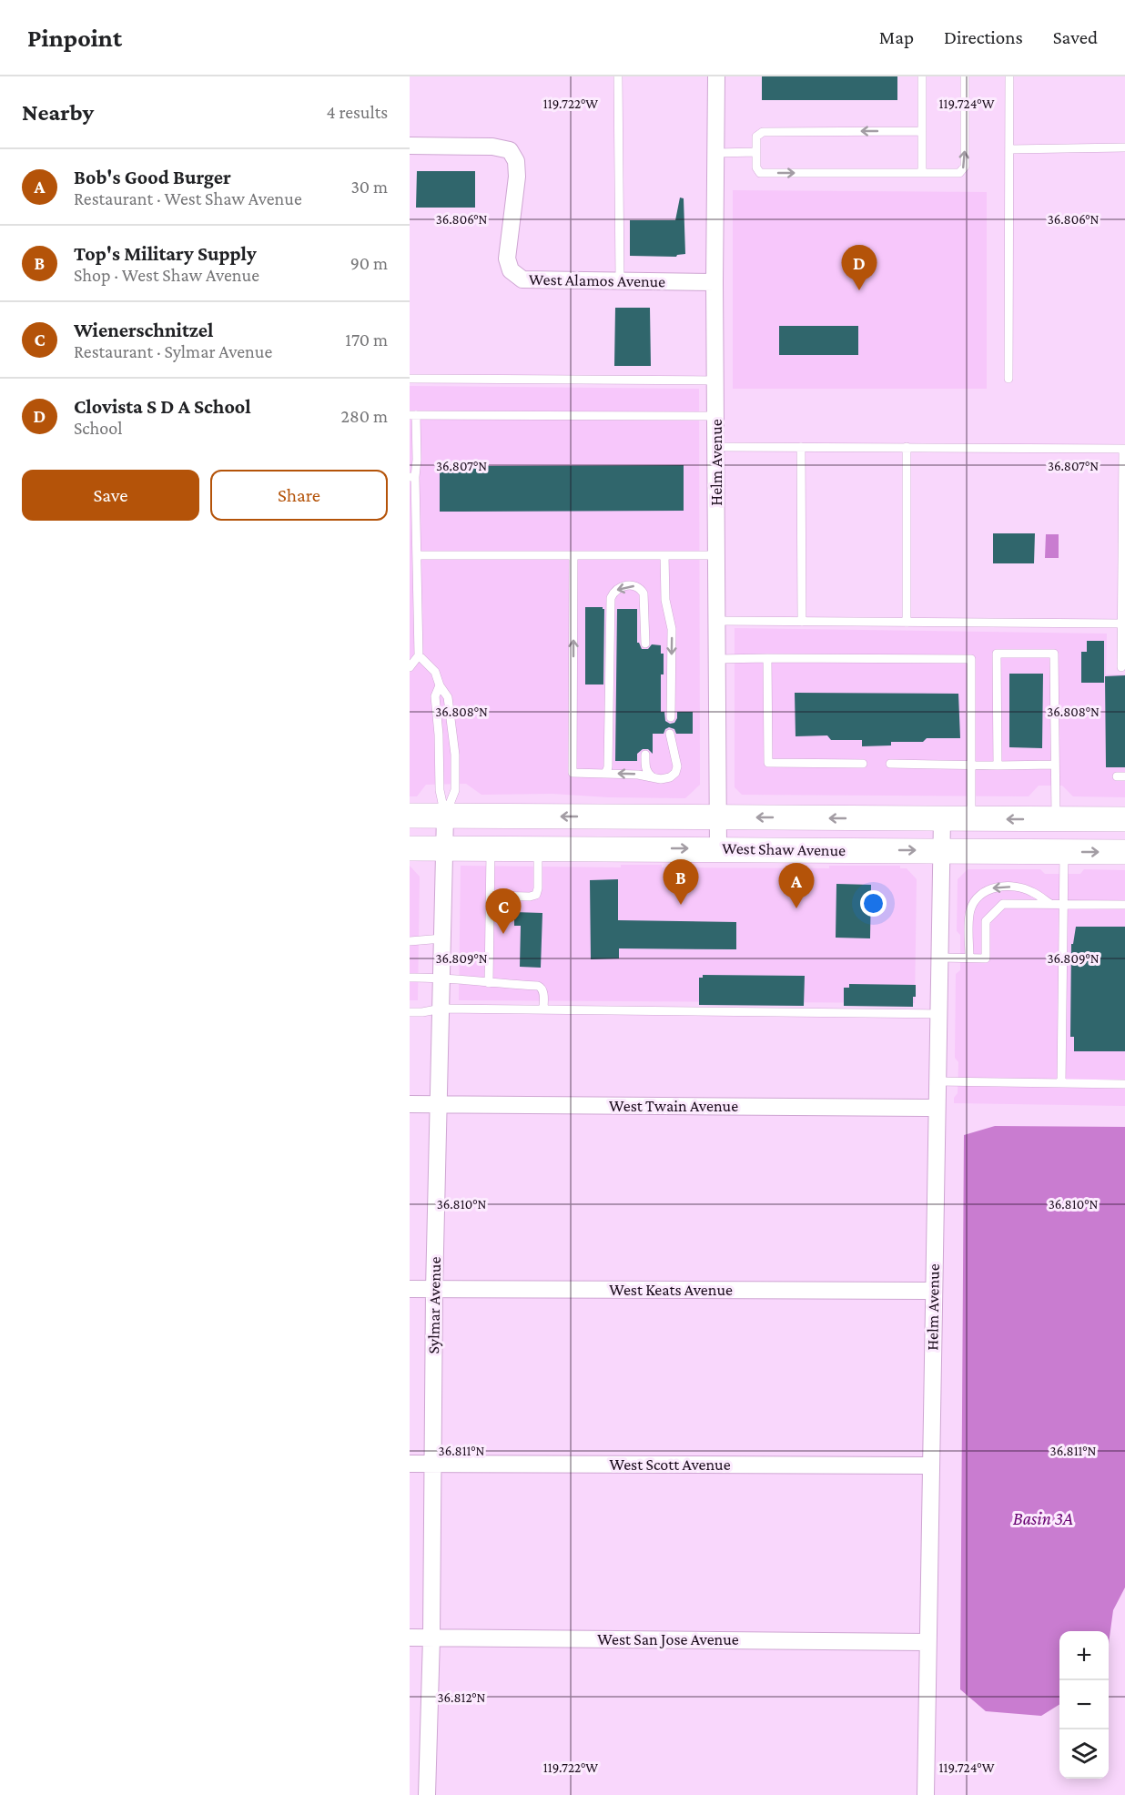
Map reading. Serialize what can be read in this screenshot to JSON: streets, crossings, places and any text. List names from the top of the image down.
{
  "streets": {
    "main road": ["West Shaw Avenue"],
    "street": [
      "West Alamos Avenue",
      "Helm Avenue",
      "West Twain Avenue",
      "West Keats Avenue",
      "Sylmar Avenue",
      "West Scott Avenue",
      "West San Jose Avenue"
    ]
  },
  "crossings": [
    ["West Alamos Avenue", "Helm Avenue"],
    ["Helm Avenue", "West Shaw Avenue"],
    ["Helm Avenue", "West Twain Avenue"],
    ["Helm Avenue", "West Keats Avenue"],
    ["Helm Avenue", "West Scott Avenue"],
    ["Helm Avenue", "West San Jose Avenue"],
    ["West Shaw Avenue", "Sylmar Avenue"],
    ["West Twain Avenue", "Sylmar Avenue"],
    ["West Keats Avenue", "Sylmar Avenue"],
    ["Sylmar Avenue", "West Scott Avenue"],
    ["Sylmar Avenue", "West San Jose Avenue"]
  ],
  "water": ["Basin 3A"],
  "page": {
    "header": "Pinpoint",
    "nav": ["Map", "Directions", "Saved"],
    "heading": ["Nearby", "4 results"],
    "list": [
      {
        "mark": "A",
        "name": "Bob's Good Burger",
        "note": "Restaurant · West Shaw Avenue",
        "value": "30 m"
      },
      {
        "mark": "B",
        "name": "Top's Military Supply",
        "note": "Shop · West Shaw Avenue",
        "value": "90 m"
      },
      {
        "mark": "C",
        "name": "Wienerschnitzel",
        "note": "Restaurant · Sylmar Avenue",
        "value": "170 m"
      },
      {
        "mark": "D",
        "name": "Clovista S D A School",
        "note": "School",
        "value": "280 m"
      }
    ],
    "pins": [
      "D",
      "B",
      "A",
      "C"
    ],
    "buttons": ["Save", "Share"],
    "map_buttons": ["+", "−"]
  },
  "coordinates": [
    "119.722°W",
    "119.724°W",
    "36.806°N",
    "36.807°N",
    "36.808°N",
    "36.809°N",
    "36.810°N",
    "36.811°N",
    "36.812°N"
  ]
}
